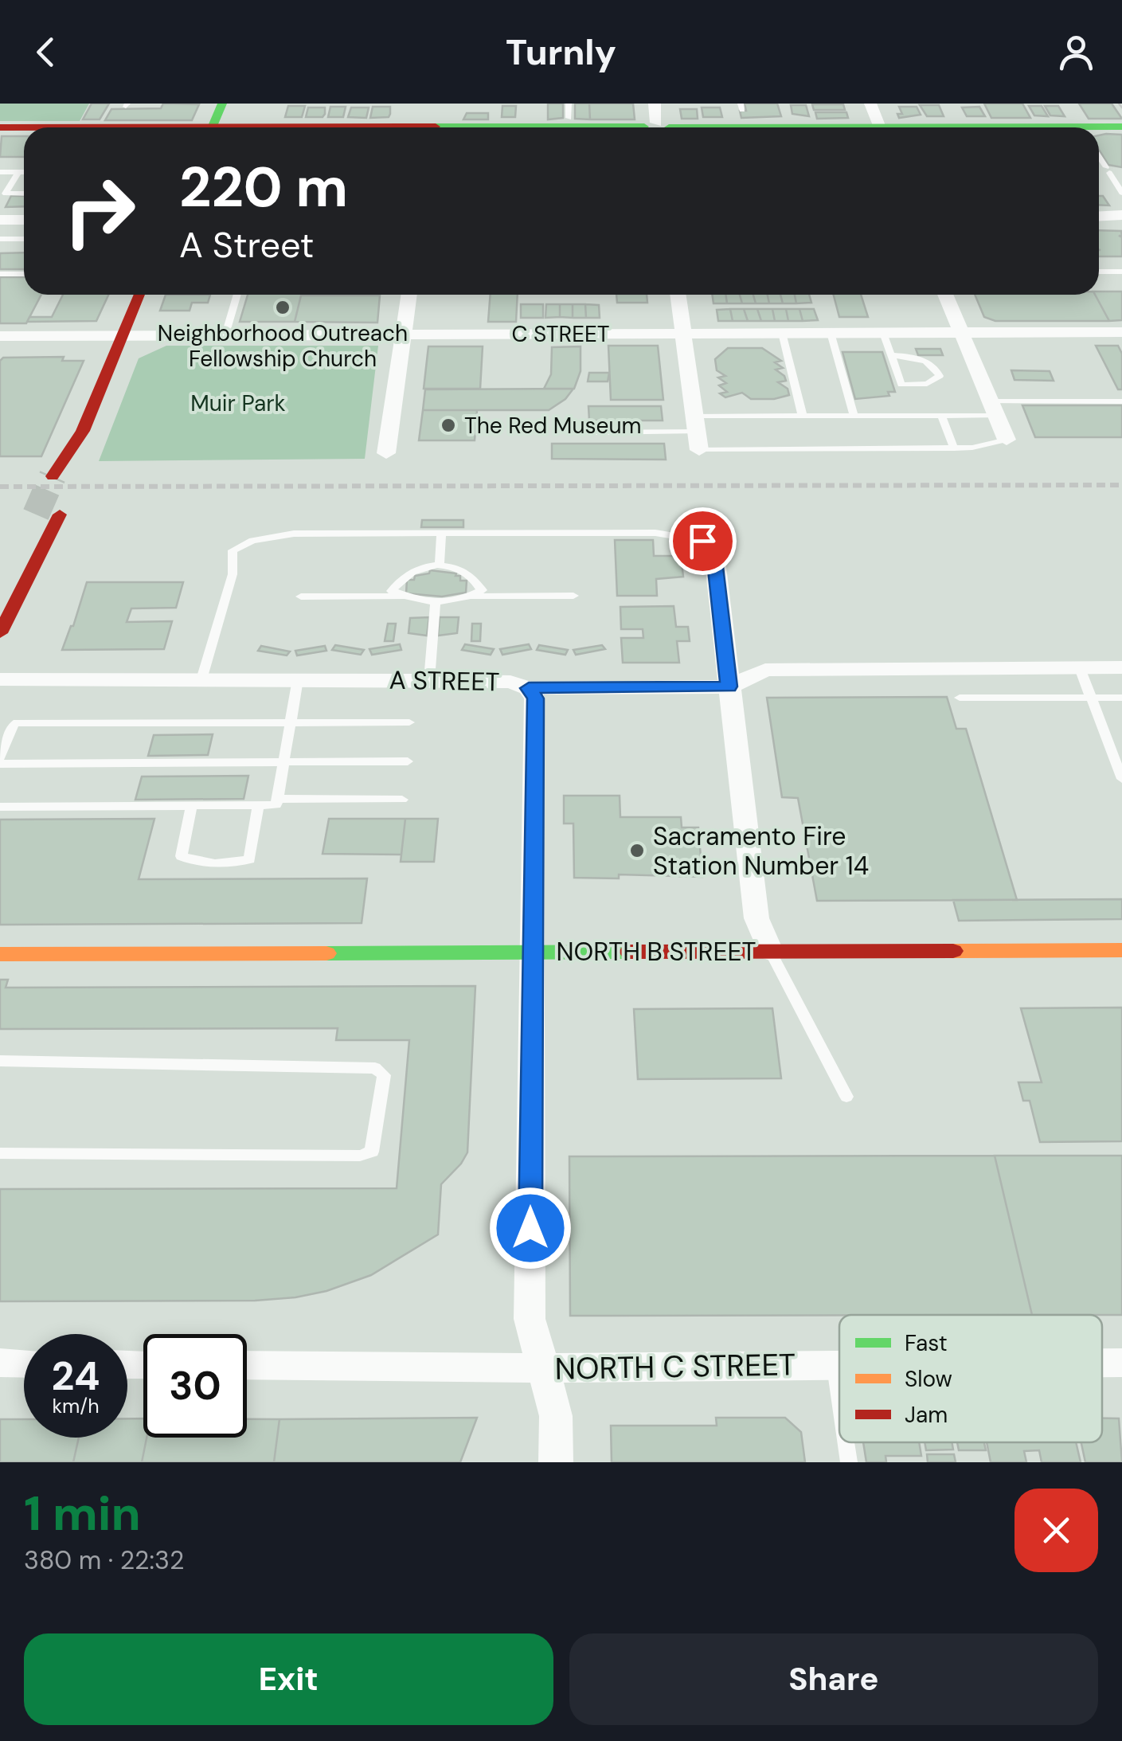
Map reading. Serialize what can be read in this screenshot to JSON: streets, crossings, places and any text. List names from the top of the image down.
{
  "streets": {
    "street": [
      "C STREET",
      "A STREET",
      "NORTH B STREET",
      "NORTH C STREET"
    ]
  },
  "parks": ["Muir Park"],
  "places": ["Neighborhood Outreach Fellowship Church", "The Red Museum", "Sacramento Fire Station Number 14"],
  "legend": ["Fast", "Slow", "Jam"],
  "page": {
    "header": "Turnly",
    "turn": ["220 m", "A Street"],
    "speed": "24 km/h",
    "limit": "30",
    "heading": ["1 min", "380 m · 22:32"],
    "buttons": ["Exit", "Share"]
  }
}
